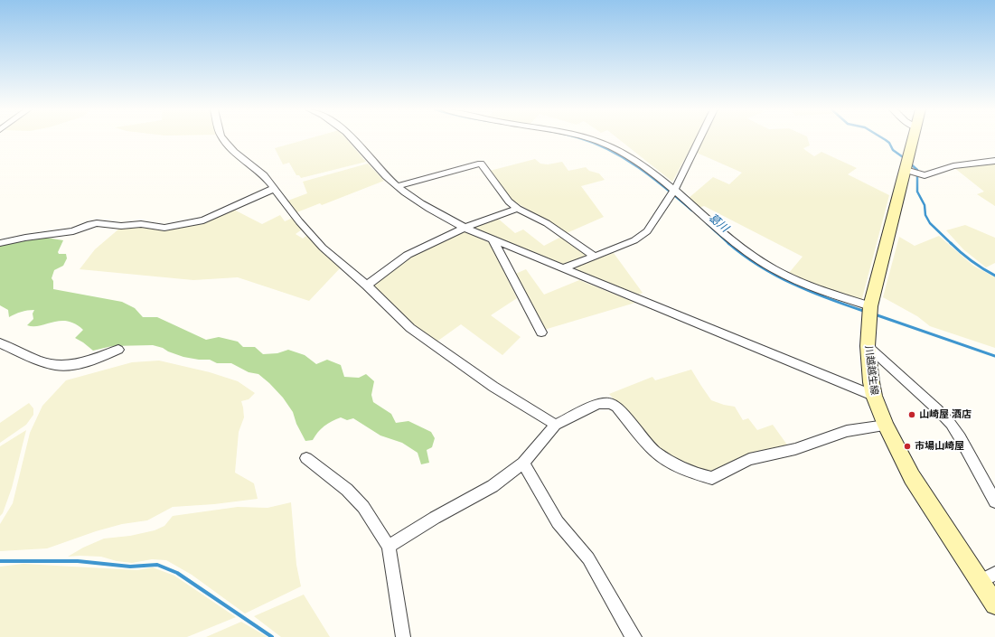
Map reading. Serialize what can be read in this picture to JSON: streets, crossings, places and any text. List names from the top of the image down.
{
  "streets": {
    "main road": ["川越越生線"]
  },
  "water": ["葛川"],
  "places": ["山崎屋 酒店", "市場山崎屋"]
}
